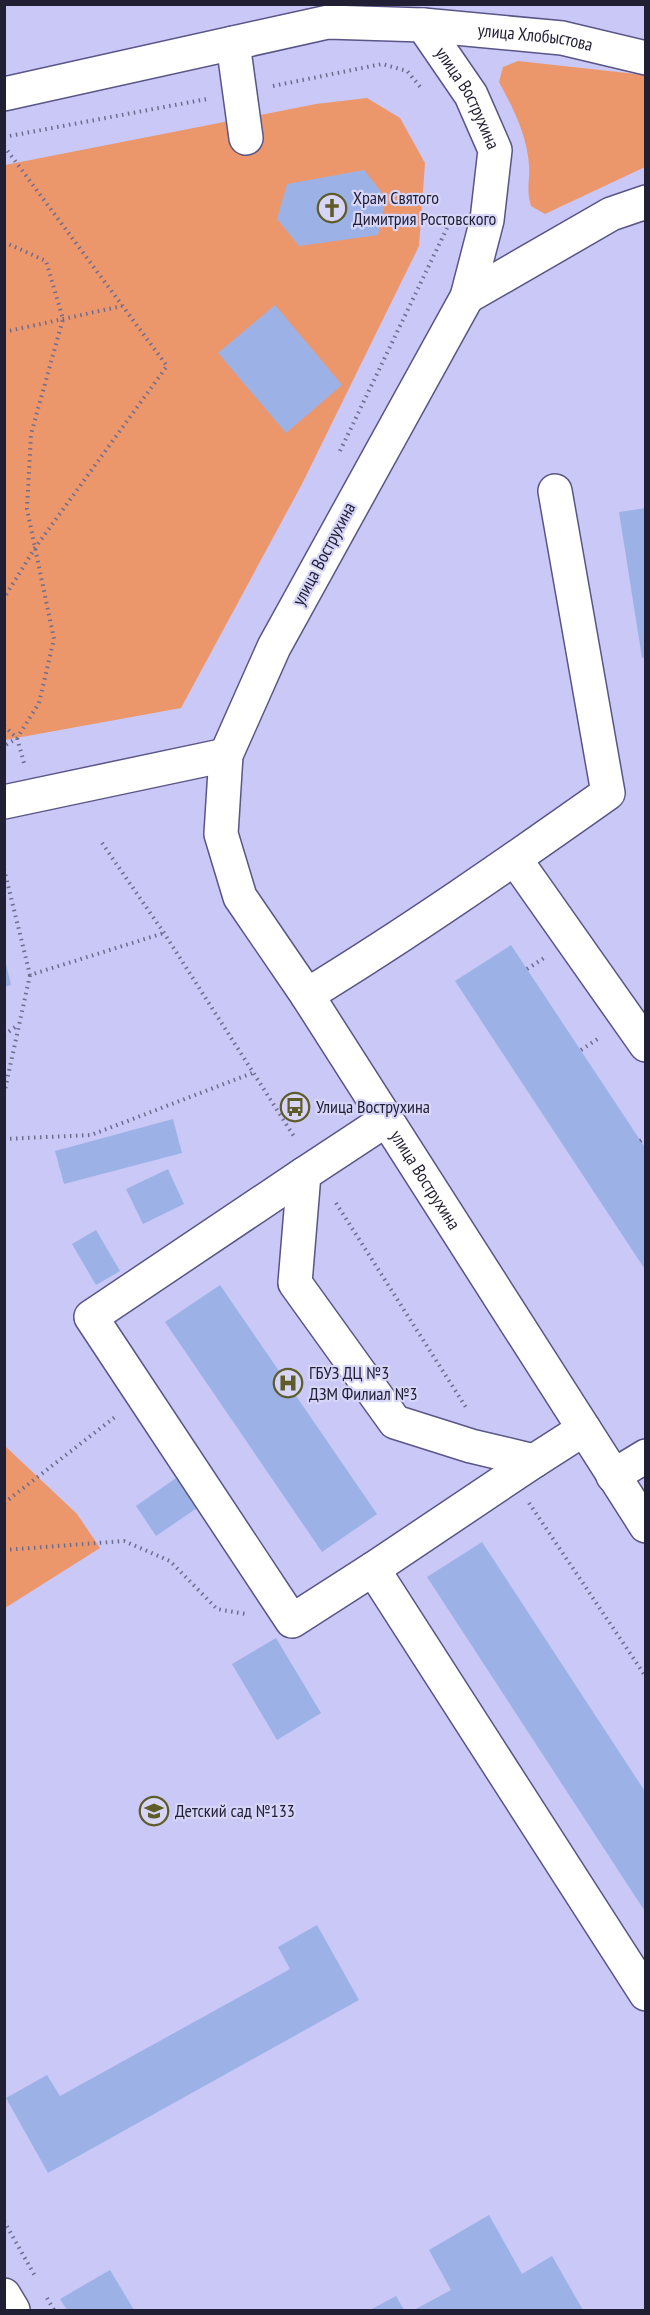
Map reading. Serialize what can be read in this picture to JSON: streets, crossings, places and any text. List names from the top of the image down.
{
  "streets": {
    "street": ["улица Хлобыстова", "улица Вострухина"]
  },
  "crossings": [
    ["улица Хлобыстова", "улица Вострухина"]
  ],
  "places": {
    "church": ["Храм Святого Димитрия Ростовского"],
    "bus stop": ["Улица Вострухина"],
    "hospital": ["ГБУЗ ДЦ №3 ДЗМ Филиал №3"],
    "school or university": ["Детский сад №133"]
  }
}
